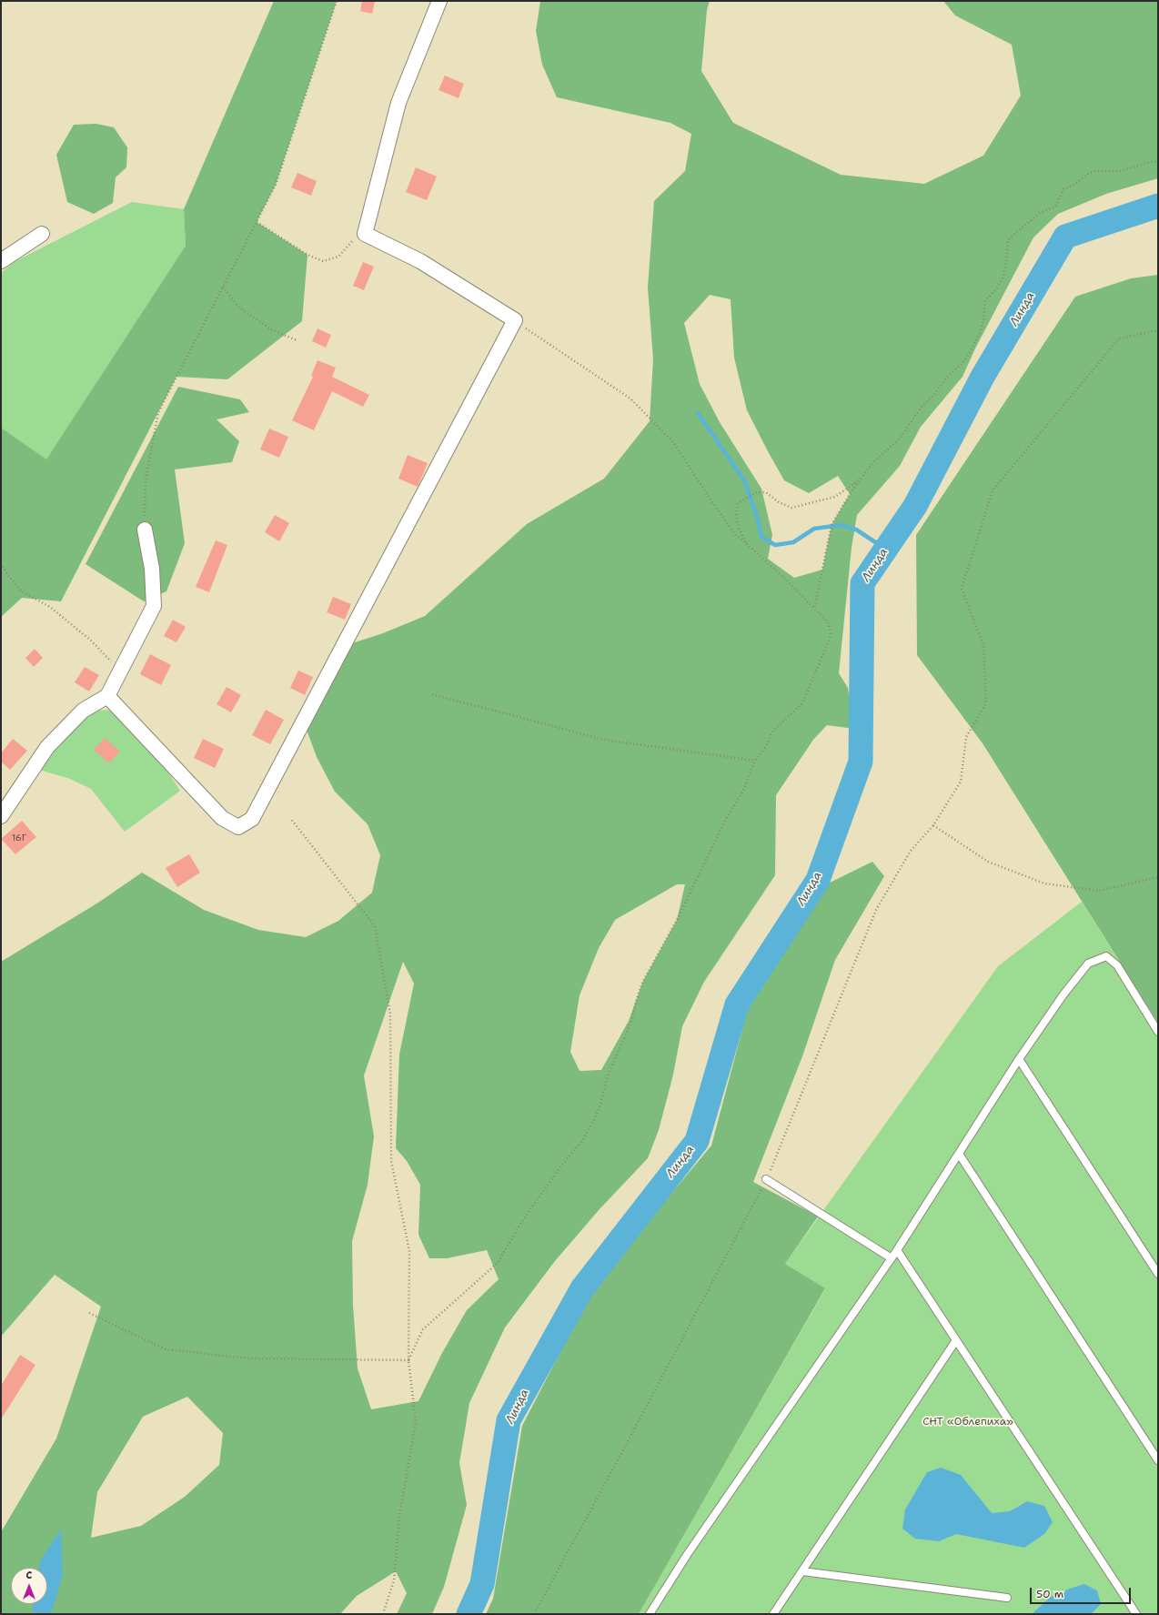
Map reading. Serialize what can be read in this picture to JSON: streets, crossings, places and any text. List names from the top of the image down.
{
  "water": ["Линда"],
  "parks": ["СНТ «Облепиха»"],
  "house_numbers": ["16Г"],
  "scale_bar": "50 m",
  "north": "top"
}
